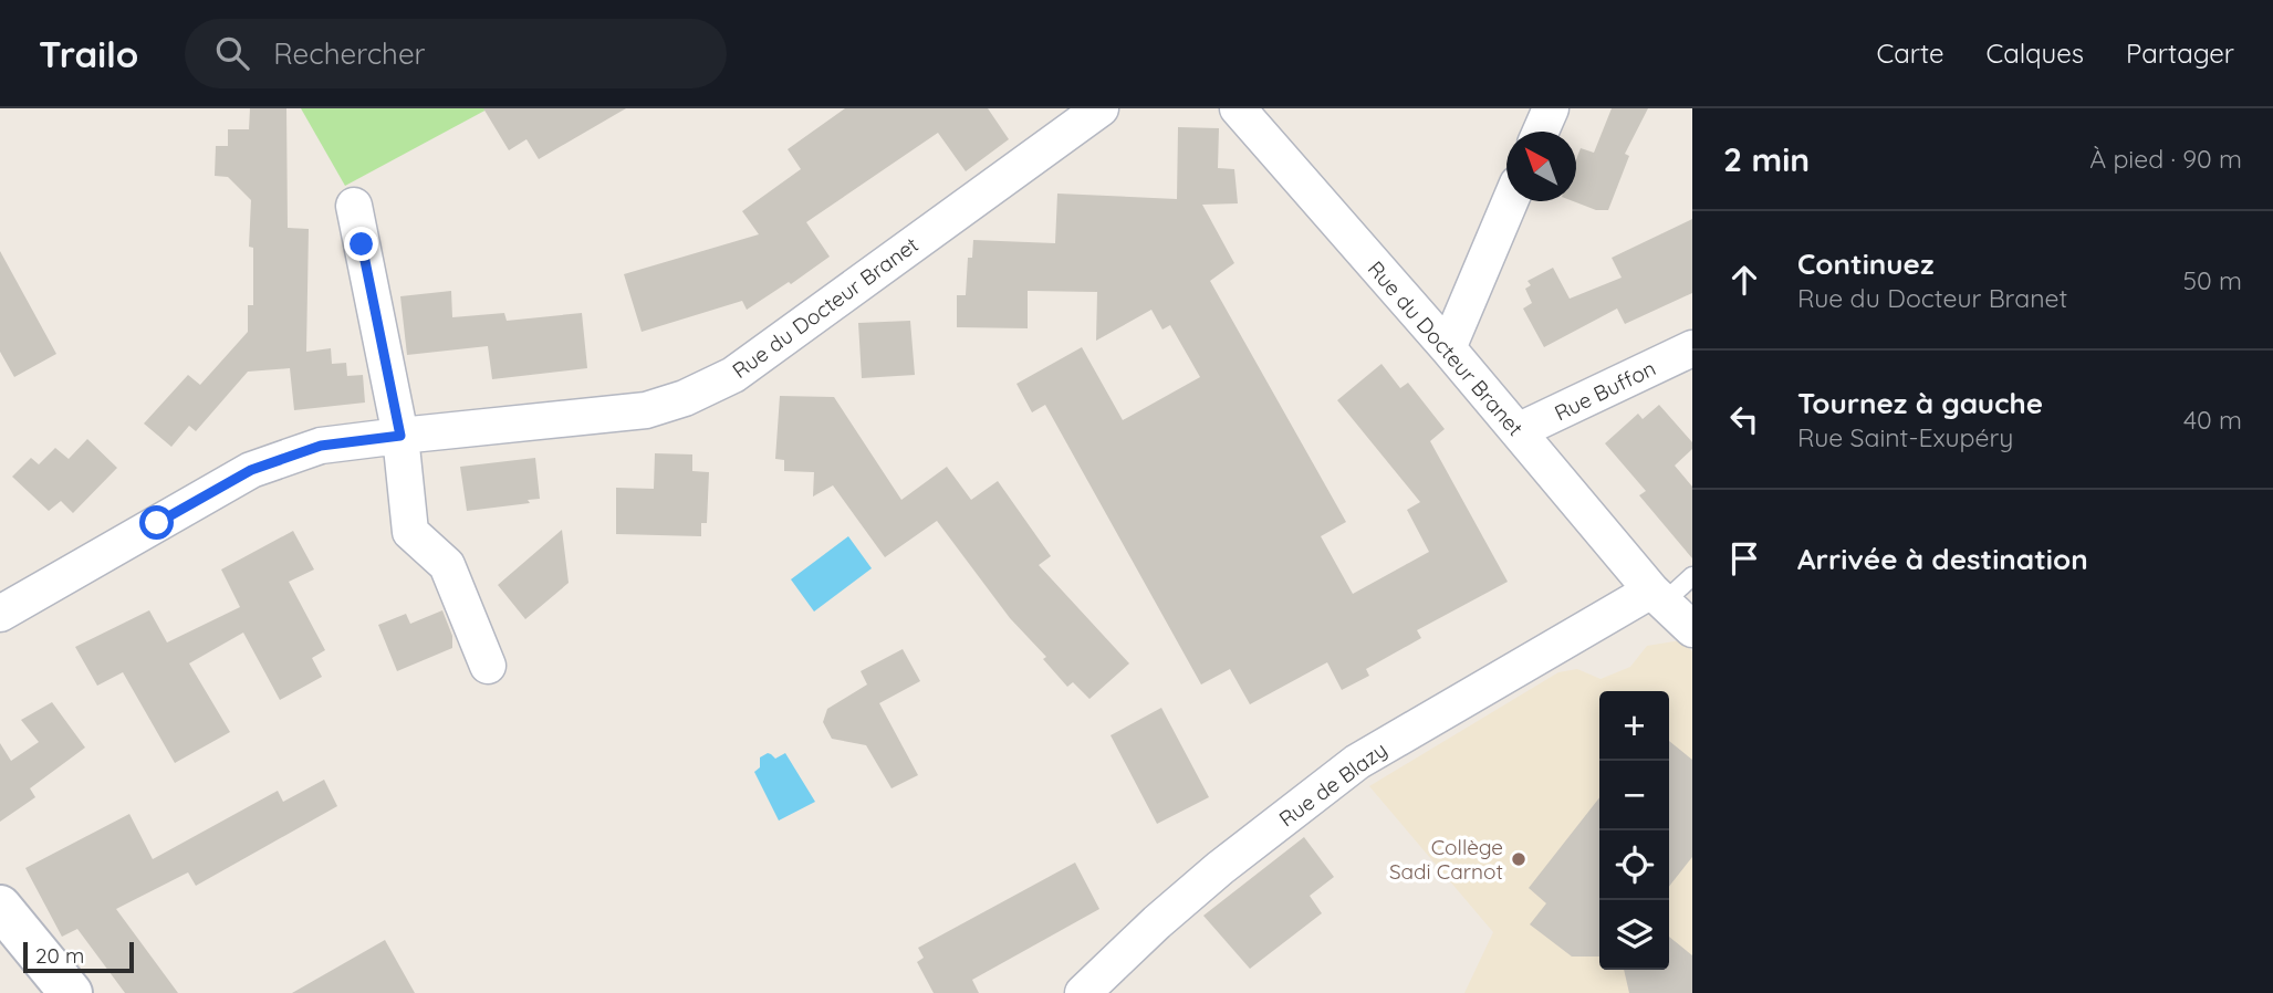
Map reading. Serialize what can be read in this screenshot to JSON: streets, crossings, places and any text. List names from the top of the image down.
{
  "streets": {
    "street": ["Rue du Docteur Branet", "Rue Buffon", "Rue de Blazy"]
  },
  "crossings": [
    ["Rue du Docteur Branet", "Rue Buffon"],
    ["Rue du Docteur Branet", "Rue de Blazy"]
  ],
  "places": ["Collège Sadi Carnot"],
  "scale_bar": "20 m",
  "north": "top left",
  "page": {
    "header": "Trailo",
    "search": "Rechercher",
    "nav": ["Carte", "Calques", "Partager"],
    "heading": ["2 min", "À pied · 90 m"],
    "list": [
      ["Continuez", "Rue du Docteur Branet", "50 m"],
      ["Tournez à gauche", "Rue Saint-Exupéry", "40 m"],
      "Arrivée à destination"
    ],
    "map_buttons": ["+", "−"],
    "scale": "20 m"
  }
}
